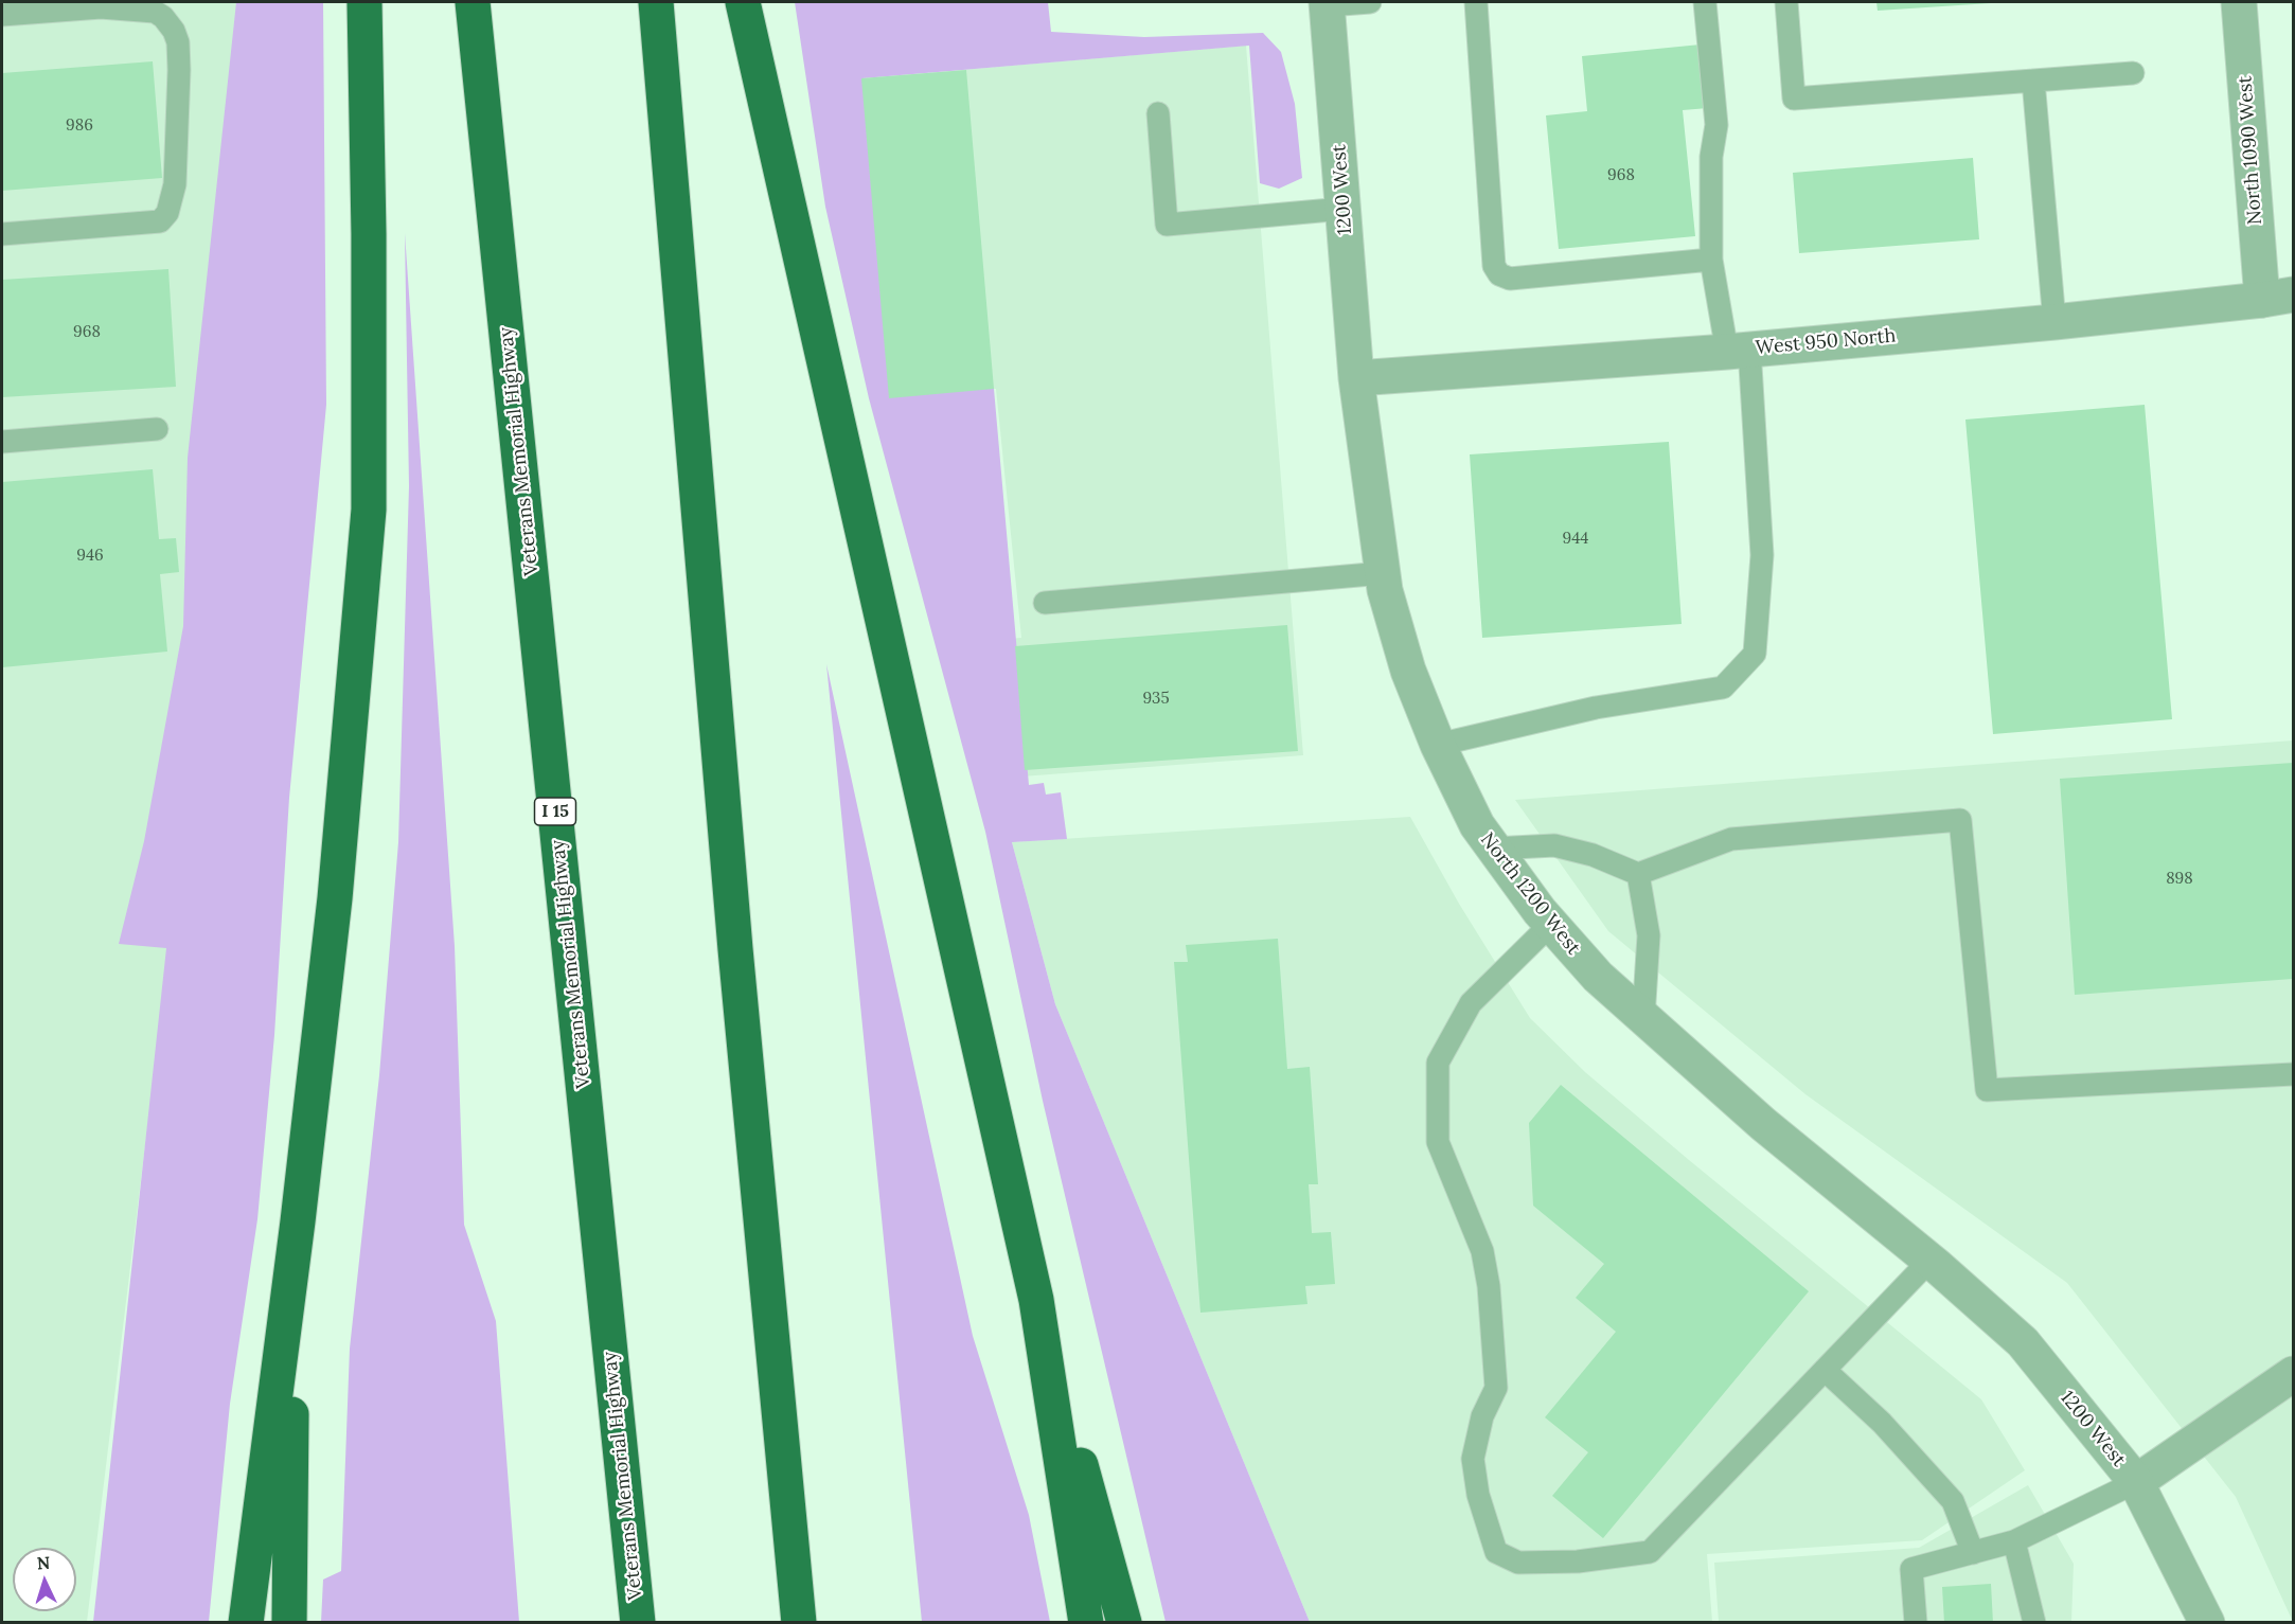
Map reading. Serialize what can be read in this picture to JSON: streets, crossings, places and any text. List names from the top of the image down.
{
  "streets": {
    "highway": ["Veterans Memorial Highway", "I 15"],
    "street": [
      "North 1090 West",
      "1200 West",
      "West 950 North",
      "North 1200 West"
    ]
  },
  "crossings": [
    ["North 1090 West", "West 950 North"],
    ["1200 West", "West 950 North"],
    ["1200 West", "North 1200 West"],
    ["West 950 North", "North 1200 West"]
  ],
  "house_numbers": [
    "986",
    "968",
    "968",
    "944",
    "946",
    "935",
    "898"
  ],
  "north": "top"
}
